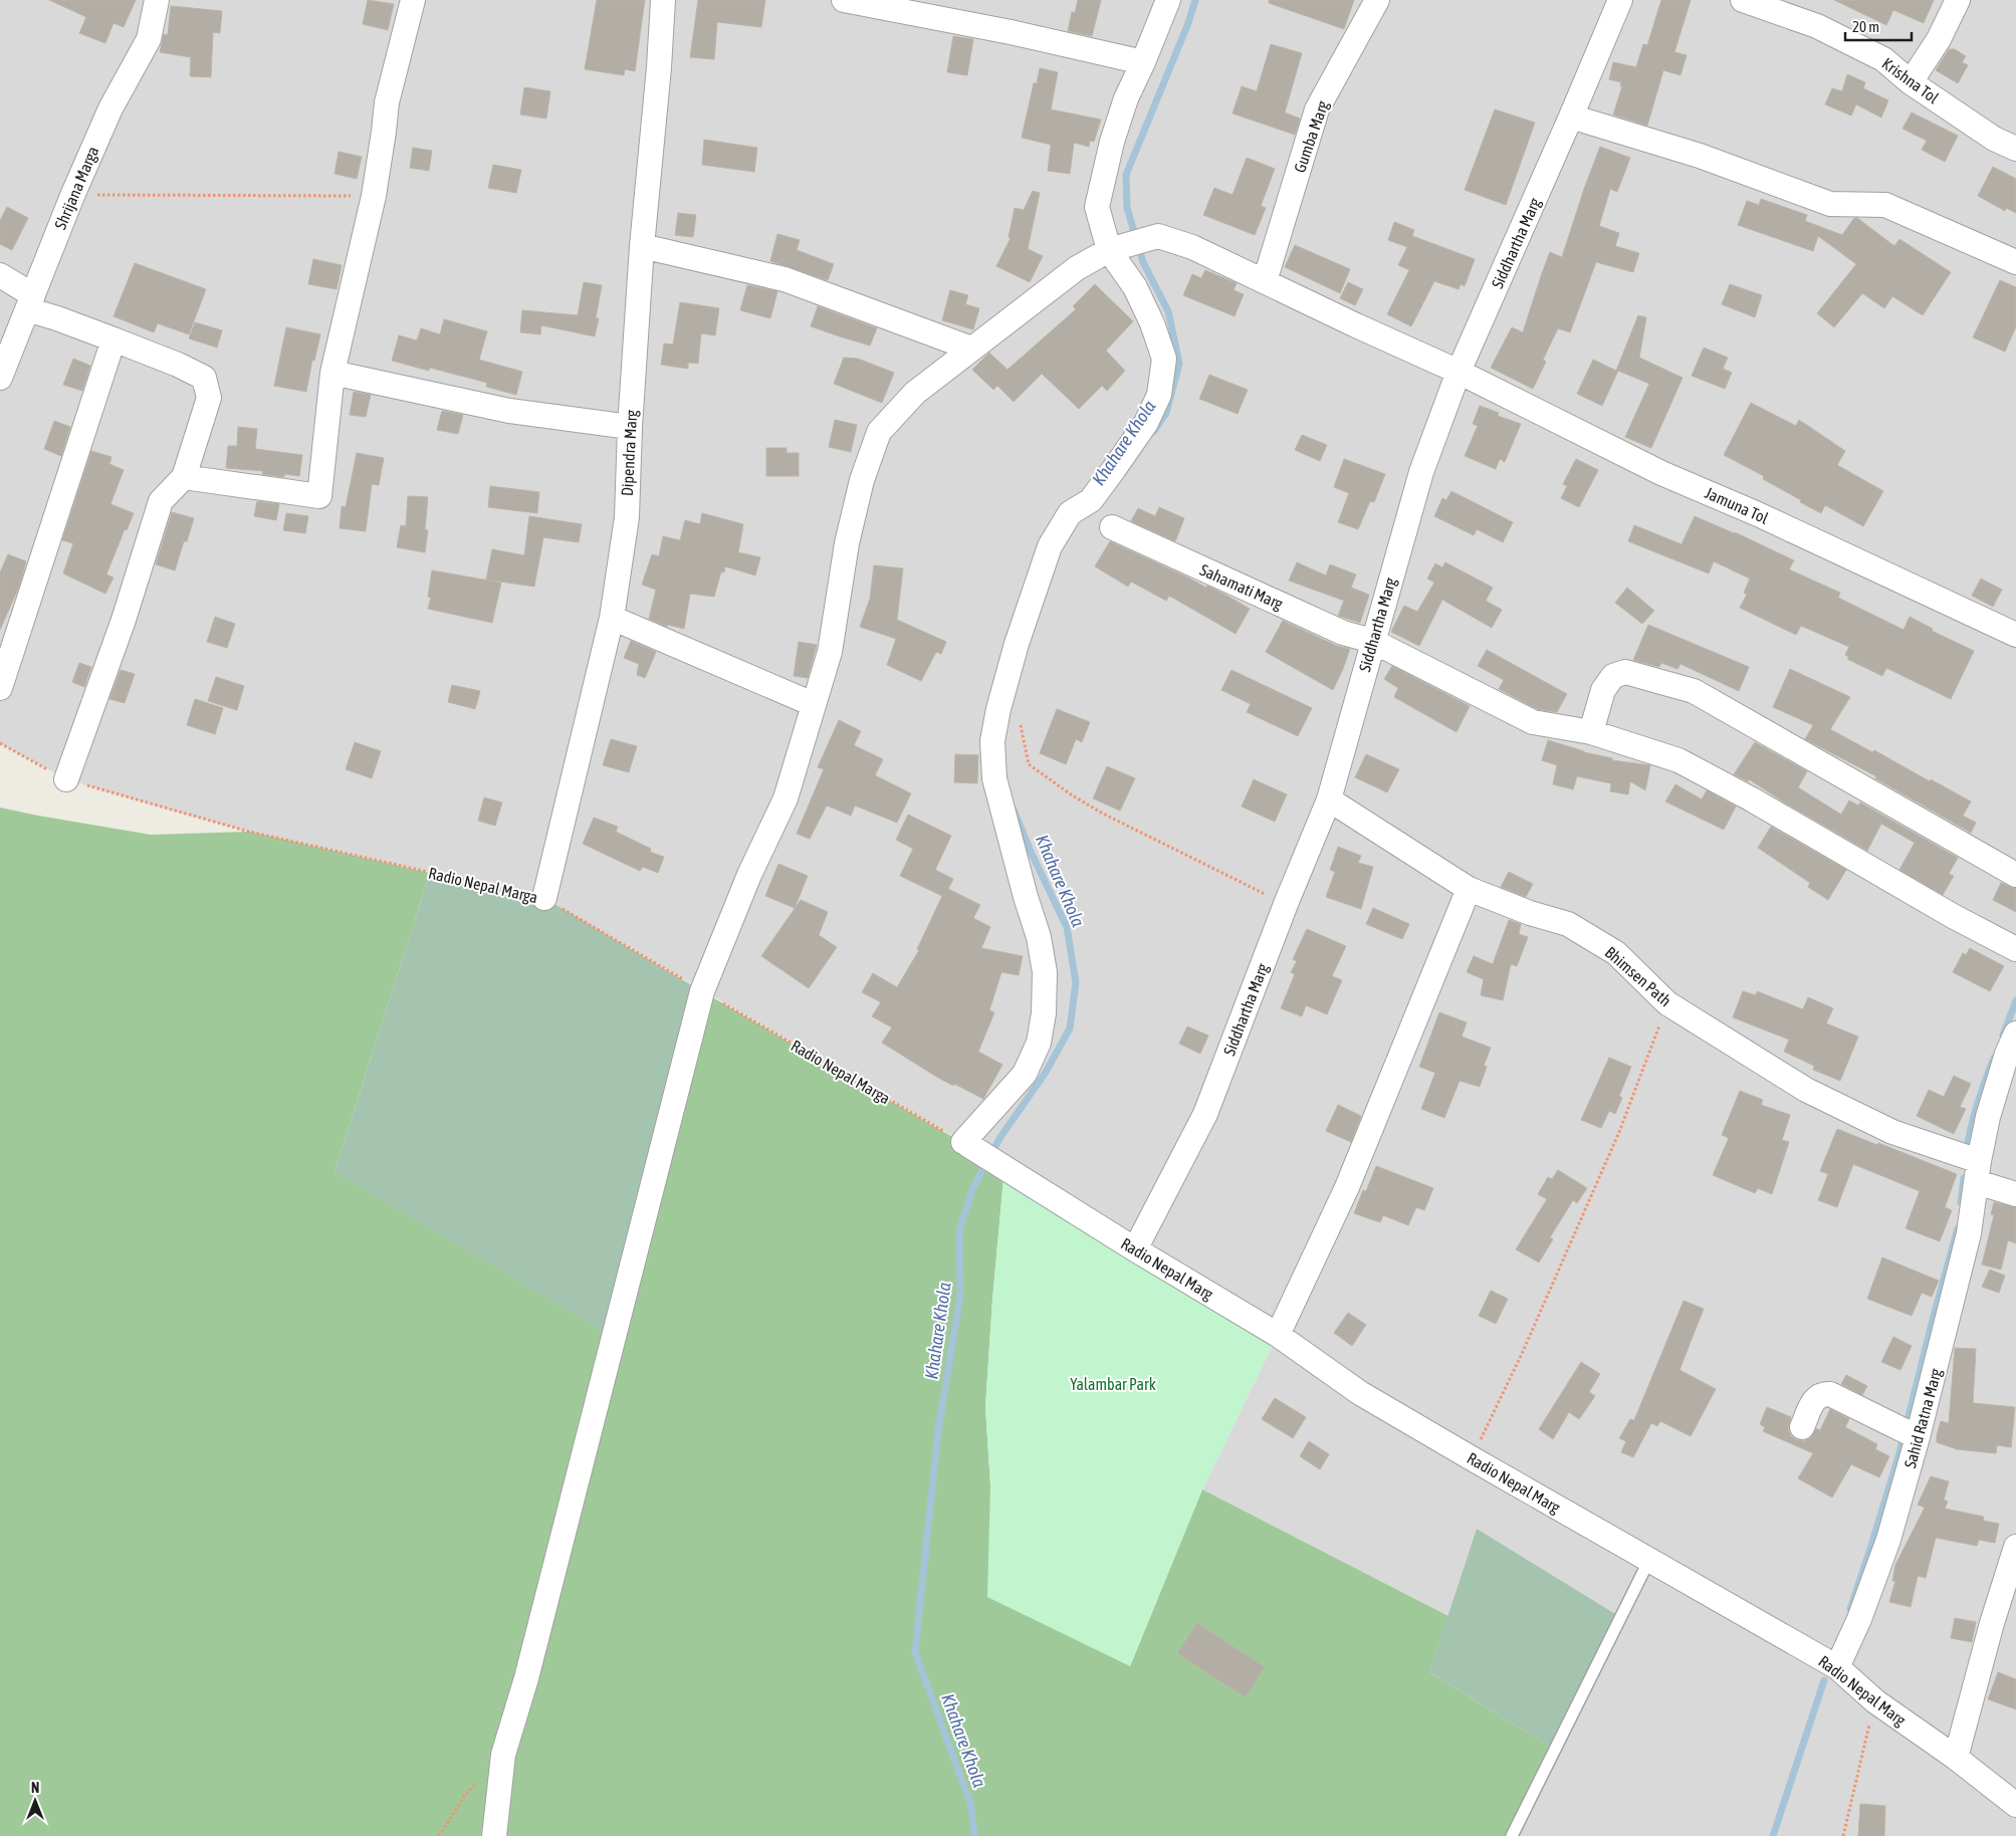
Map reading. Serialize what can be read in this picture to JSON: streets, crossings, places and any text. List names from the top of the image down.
{
  "streets": {
    "street": [
      "Krishna Tol",
      "Gumba Marg",
      "Shrijana Marga",
      "Siddhartha Marg",
      "Dipendra Marg",
      "Jamuna Tol",
      "Sahamati Marg",
      "Bhimsen Path",
      "Radio Nepal Marg",
      "Sahid Ratna Marg"
    ],
    "path": ["Radio Nepal Marga"]
  },
  "crossings": [
    ["Gumba Marg", "Jamuna Tol"],
    ["Siddhartha Marg", "Jamuna Tol"],
    ["Siddhartha Marg", "Sahamati Marg"],
    ["Siddhartha Marg", "Bhimsen Path"],
    ["Siddhartha Marg", "Radio Nepal Marg"],
    ["Dipendra Marg", "Radio Nepal Marga"],
    ["Radio Nepal Marga", "Radio Nepal Marg"],
    ["Bhimsen Path", "Sahid Ratna Marg"],
    ["Radio Nepal Marg", "Sahid Ratna Marg"]
  ],
  "water": ["Khahare Khola"],
  "parks": ["Yalambar Park"],
  "scale_bar": "20 m",
  "north": "top"
}
